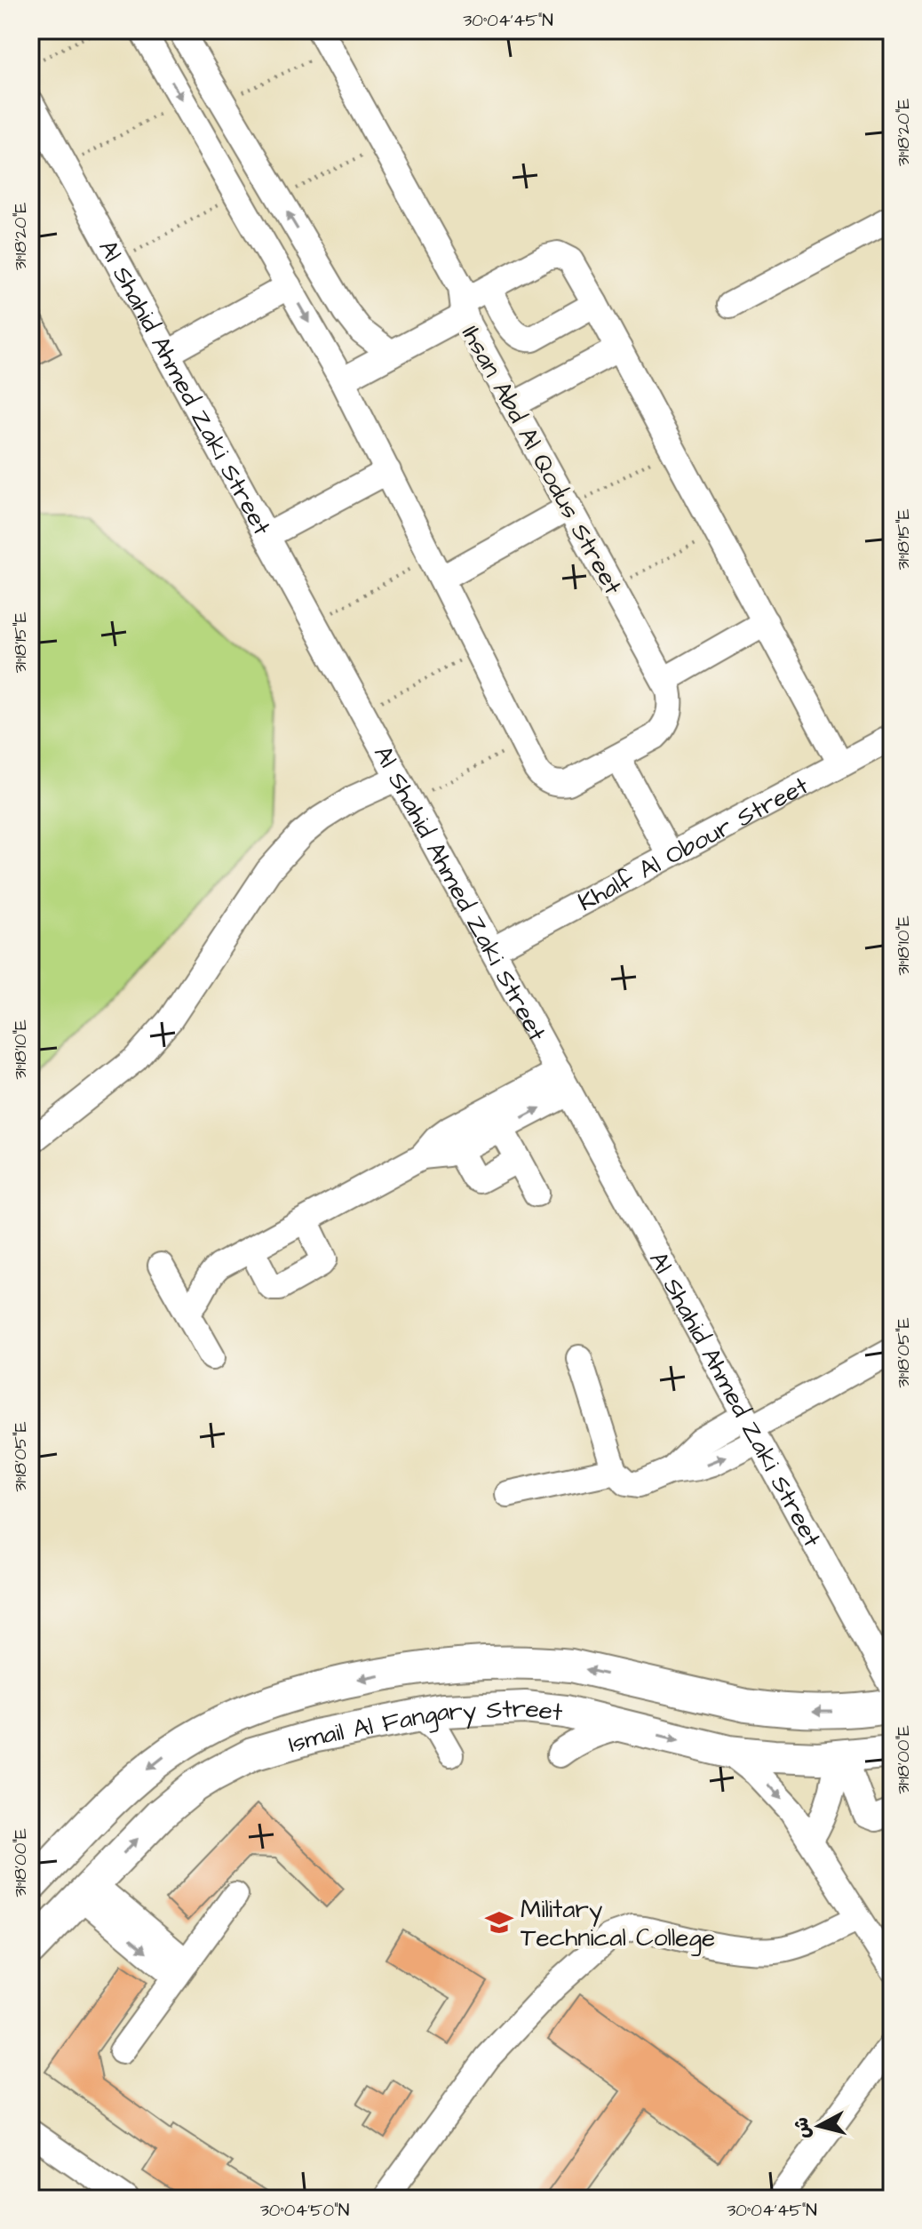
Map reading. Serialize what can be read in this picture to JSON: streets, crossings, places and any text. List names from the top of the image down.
{
  "streets": {
    "main road": ["Ismail Al Fangary Street"],
    "street": ["Al Shahid Ahmed Zaki Street", "Ihsan Abd Al Qodus Street", "Khalf Al Obour Street"]
  },
  "crossings": [
    ["Al Shahid Ahmed Zaki Street", "Khalf Al Obour Street"]
  ],
  "places": {
    "school or university": ["Military Technical College"]
  },
  "north": "left",
  "coordinates": [
    "30°04'45\"N",
    "31°18'20\"E",
    "31°18'15\"E",
    "31°18'10\"E",
    "31°18'05\"E",
    "31°18'00\"E",
    "30°04'50\"N"
  ]
}
